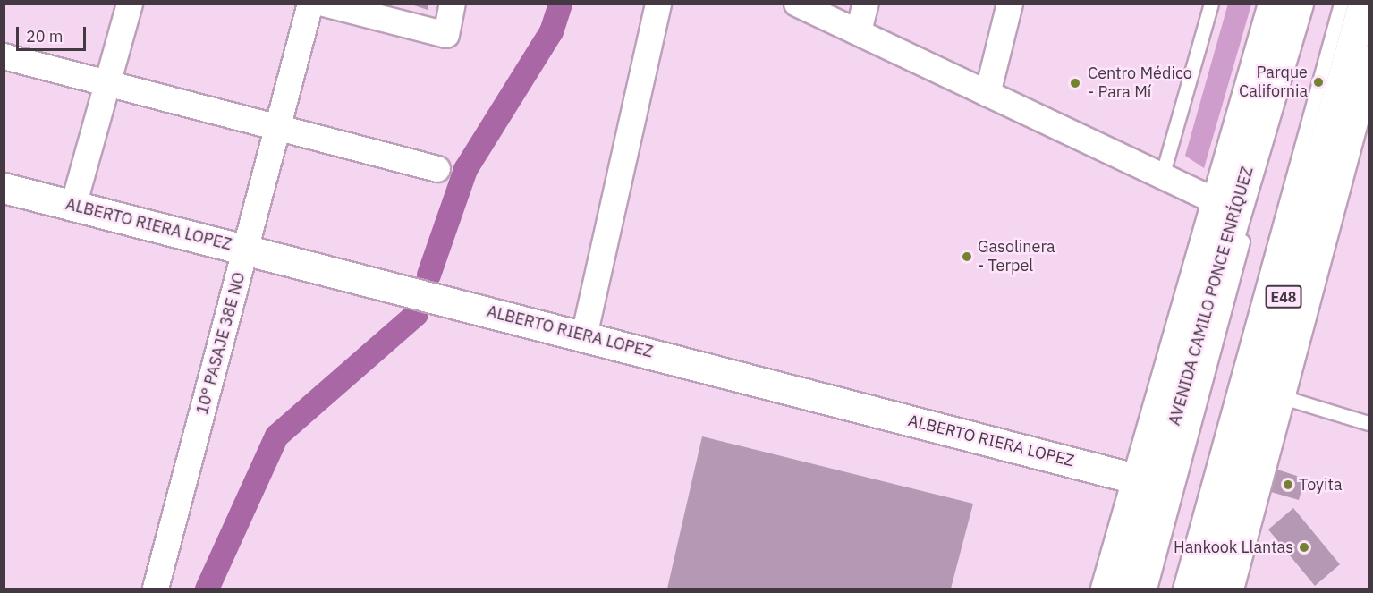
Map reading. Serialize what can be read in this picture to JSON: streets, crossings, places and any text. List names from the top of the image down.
{
  "streets": {
    "main road": ["ALBERTO RIERA LOPEZ", "AVENIDA CAMILO PONCE ENRÍQUEZ", "E48"],
    "street": ["10° PASAJE 38E NO"]
  },
  "crossings": [
    ["ALBERTO RIERA LOPEZ", "AVENIDA CAMILO PONCE ENRÍQUEZ"],
    ["ALBERTO RIERA LOPEZ", "10° PASAJE 38E NO"]
  ],
  "places": [
    "Parque California",
    "Centro Médico - Para Mí",
    "Gasolinera - Terpel",
    "Toyita",
    "Hankook Llantas"
  ],
  "scale_bar": "20 m"
}
